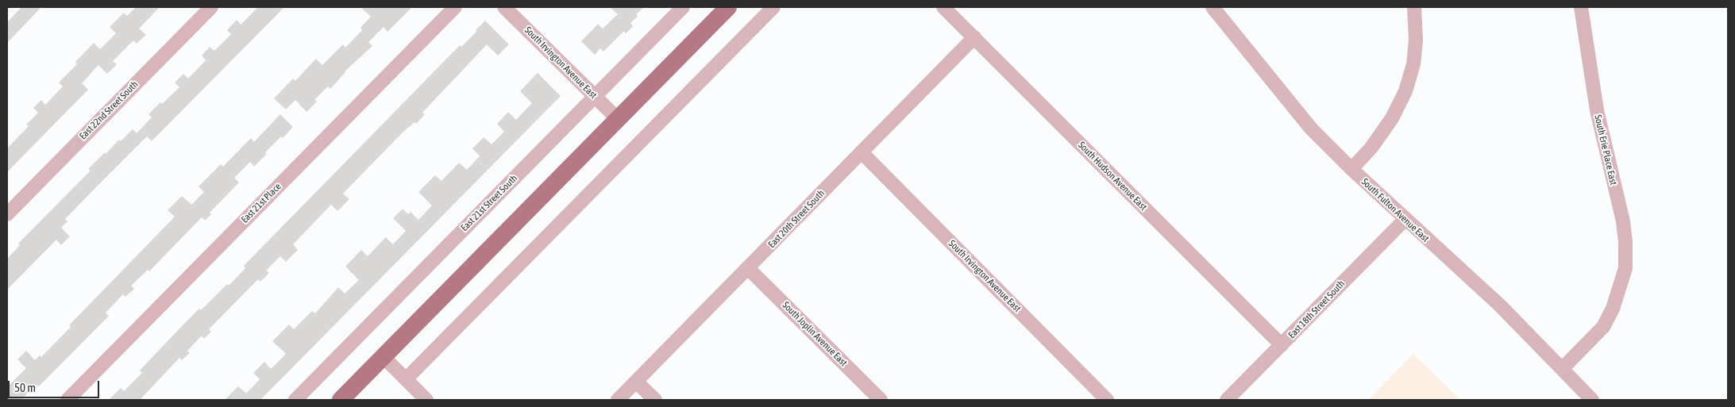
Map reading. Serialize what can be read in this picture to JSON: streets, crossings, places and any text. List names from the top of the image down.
{
  "streets": {
    "street": [
      "South Irvington Avenue East",
      "East 22nd Street South",
      "South Erie Place East",
      "South Hudson Avenue East",
      "East 21st Place",
      "East 21st Street South",
      "South Fulton Avenue East",
      "East 20th Street South",
      "East 18th Street South",
      "South Joplin Avenue East"
    ]
  },
  "crossings": [
    ["South Irvington Avenue East", "East 21st Street South"],
    ["South Irvington Avenue East", "East 20th Street South"],
    ["South Erie Place East", "South Fulton Avenue East"],
    ["South Hudson Avenue East", "East 20th Street South"],
    ["South Hudson Avenue East", "East 18th Street South"],
    ["South Fulton Avenue East", "East 18th Street South"],
    ["East 20th Street South", "South Joplin Avenue East"]
  ],
  "scale_bar": "50 m"
}
